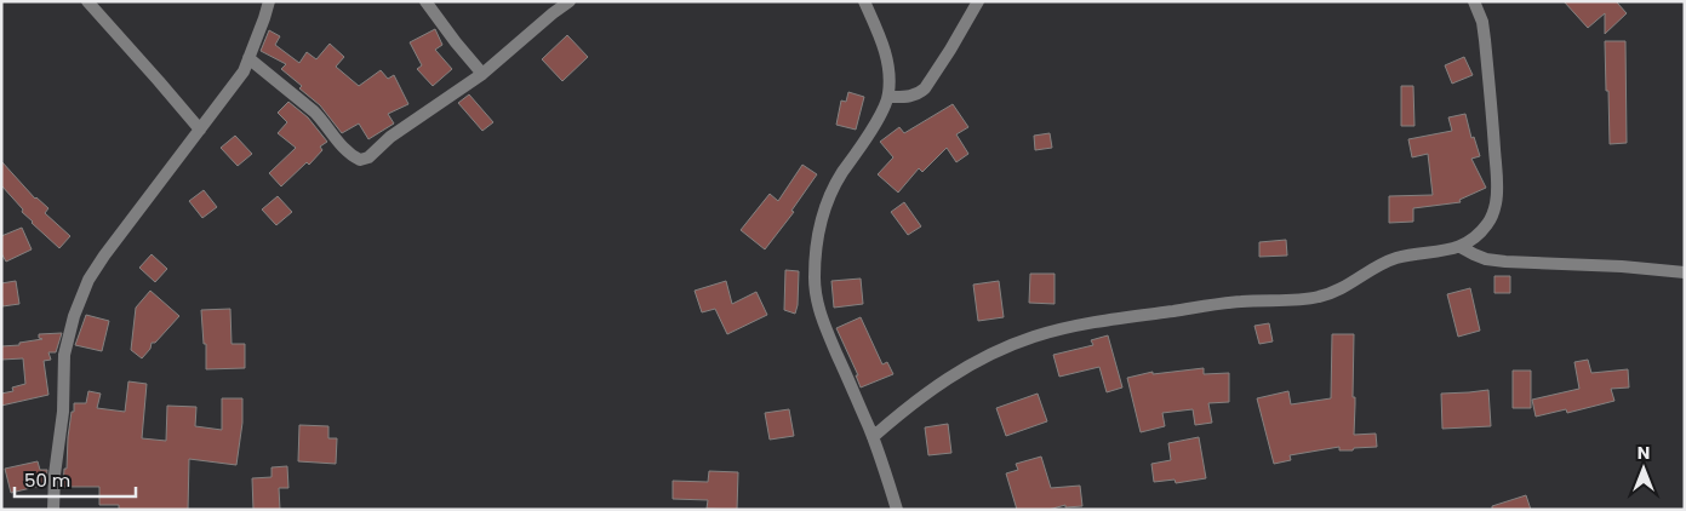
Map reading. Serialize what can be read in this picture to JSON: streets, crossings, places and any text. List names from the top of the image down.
{
  "scale_bar": "50 m",
  "north": "top"
}
